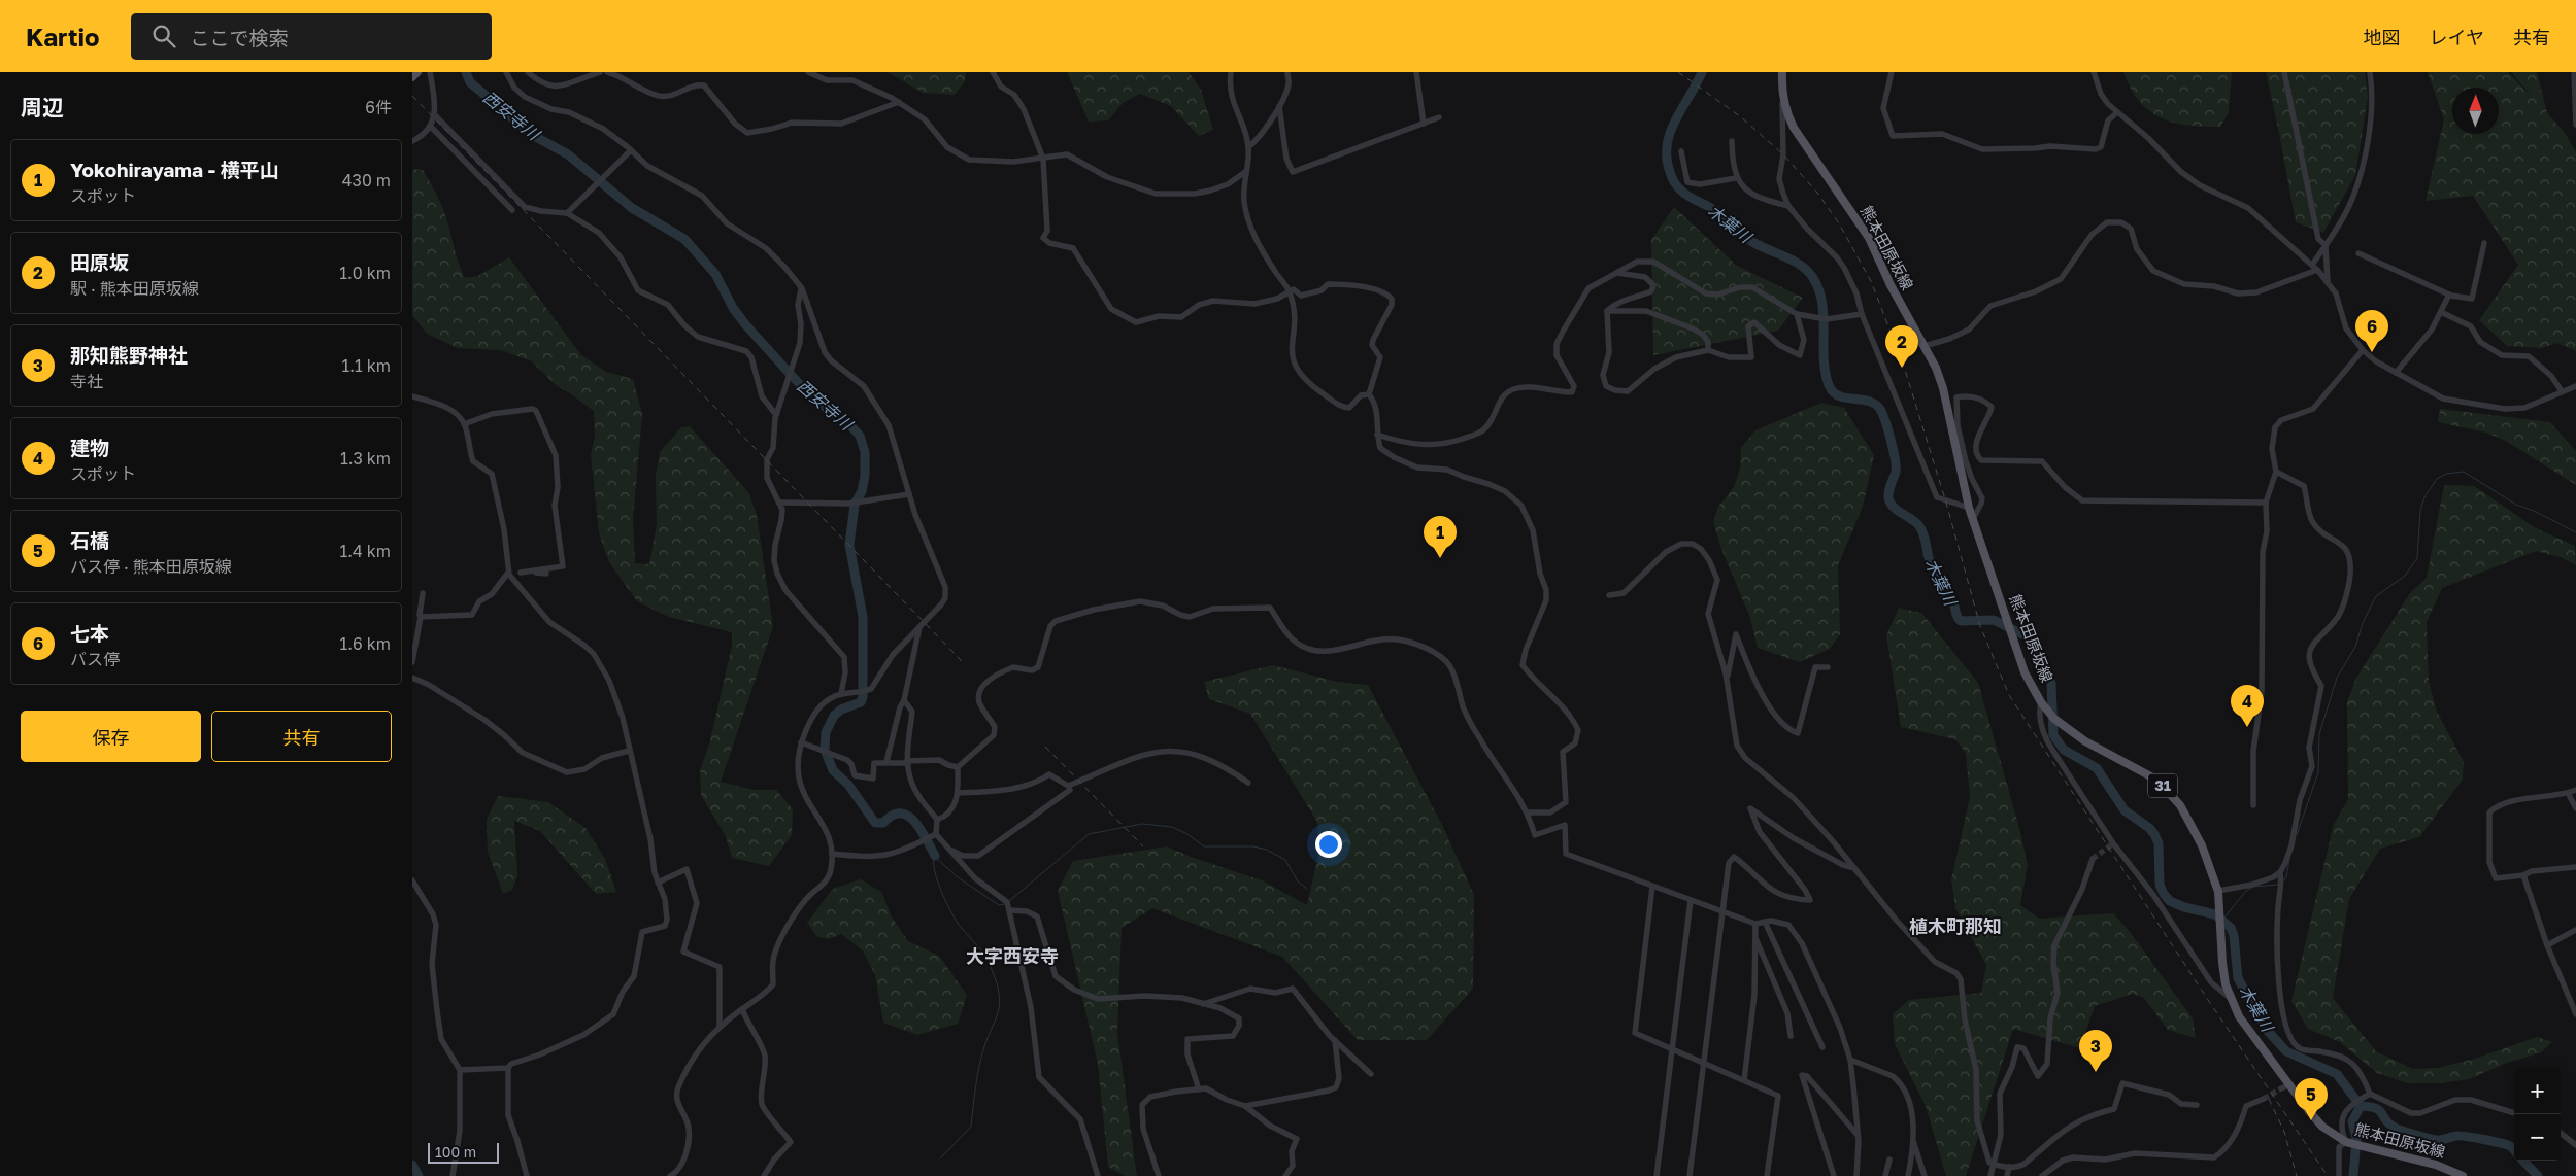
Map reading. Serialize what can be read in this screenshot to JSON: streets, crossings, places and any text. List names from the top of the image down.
{
  "streets": {
    "main road": ["熊本田原坂線", "31"]
  },
  "districts": ["植木町那知", "大字西安寺"],
  "water": ["西安寺川", "木葉川"],
  "scale_bar": "100 m",
  "north": "top",
  "page": {
    "header": "Kartio",
    "search": "ここで検索",
    "nav": ["地図", "レイヤ", "共有"],
    "heading": ["周辺", "6件"],
    "list": [
      {
        "mark": "1",
        "name": "Yokohirayama - 横平山",
        "note": "スポット",
        "value": "430 m"
      },
      {
        "mark": "2",
        "name": "田原坂",
        "note": "駅 · 熊本田原坂線",
        "value": "1.0 km"
      },
      {
        "mark": "3",
        "name": "那知熊野神社",
        "note": "寺社",
        "value": "1.1 km"
      },
      {
        "mark": "4",
        "name": "建物",
        "note": "スポット",
        "value": "1.3 km"
      },
      {
        "mark": "5",
        "name": "石橋",
        "note": "バス停 · 熊本田原坂線",
        "value": "1.4 km"
      },
      {
        "mark": "6",
        "name": "七本",
        "note": "バス停",
        "value": "1.6 km"
      }
    ],
    "pins": [
      "6",
      "2",
      "1",
      "4",
      "3",
      "5"
    ],
    "buttons": ["保存", "共有"],
    "map_buttons": ["+", "−"],
    "scale": "100 m"
  }
}
